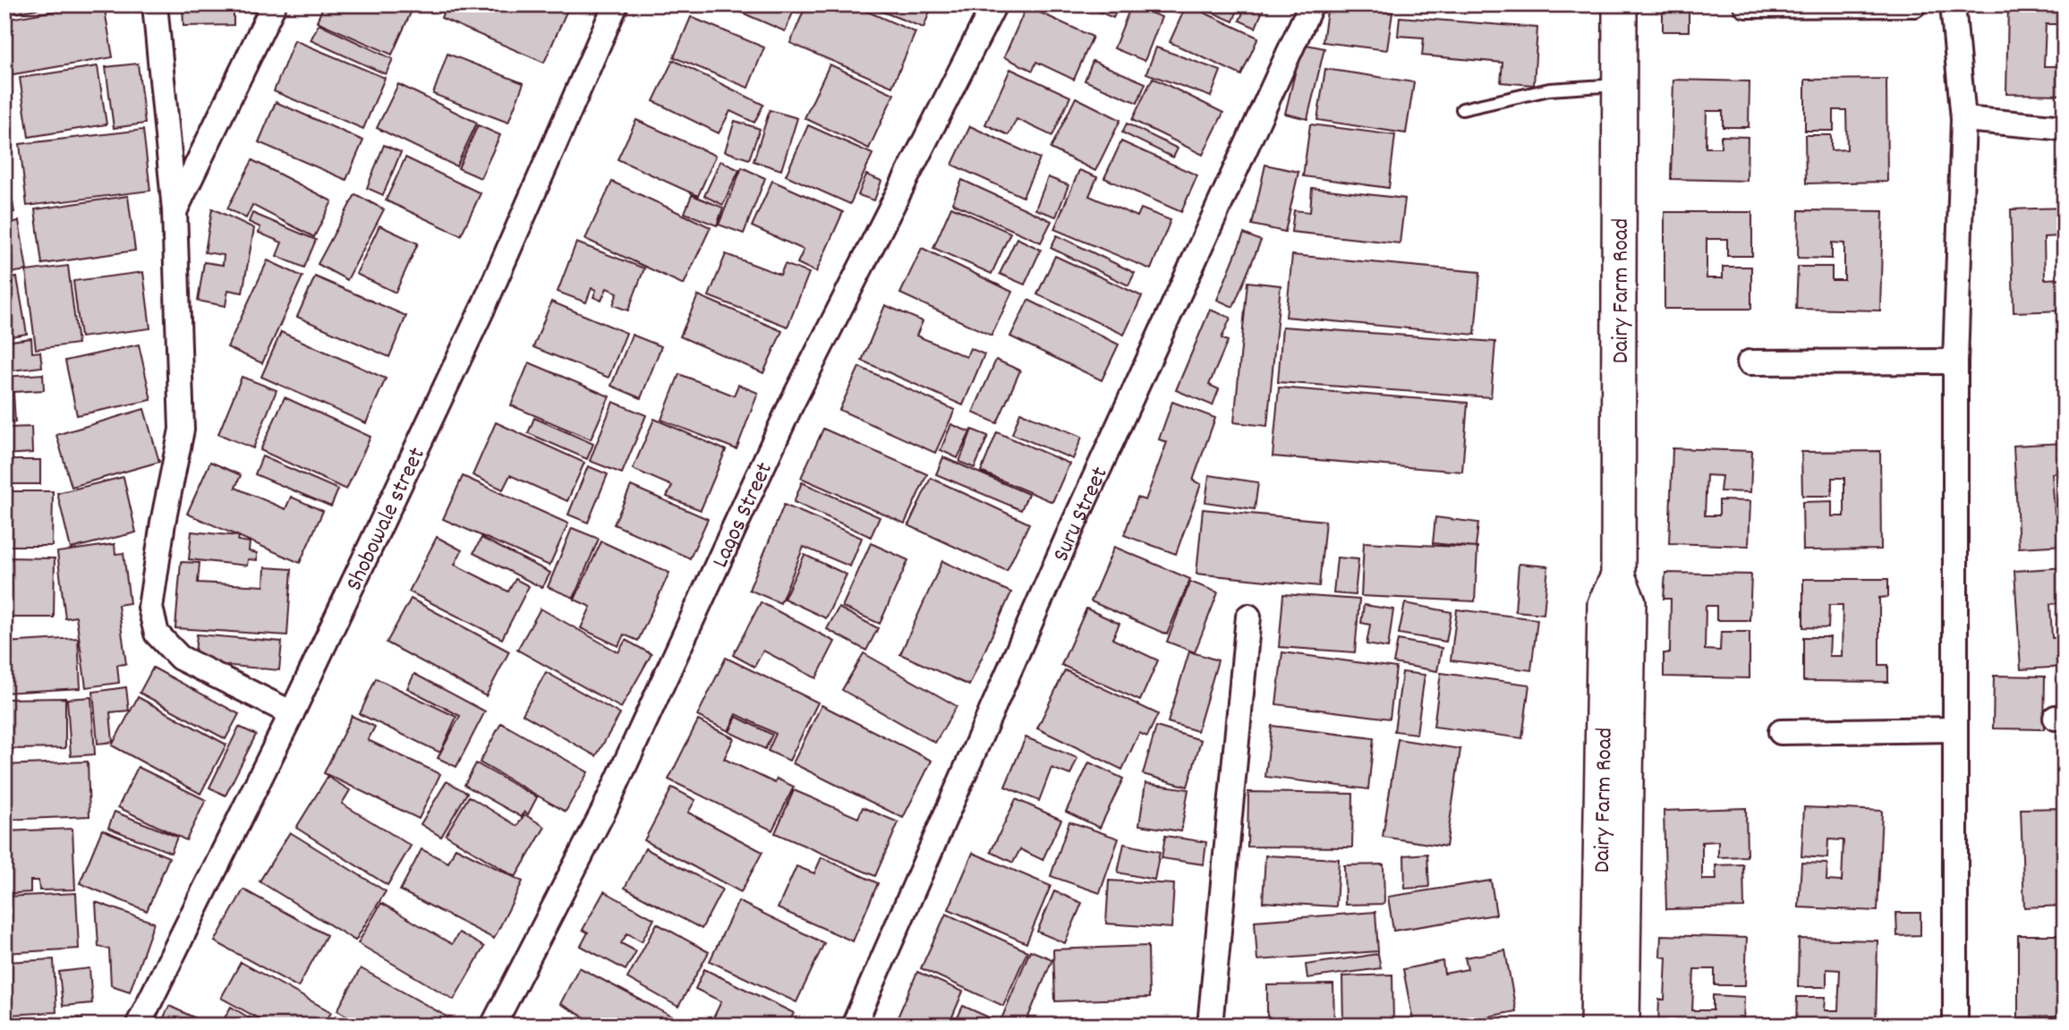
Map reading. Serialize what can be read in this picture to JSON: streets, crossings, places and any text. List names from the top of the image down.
{
  "streets": {
    "main road": ["Dairy Farm Road"],
    "street": ["Lagos Street", "Suru Street", "Shobowale street"]
  }
}
